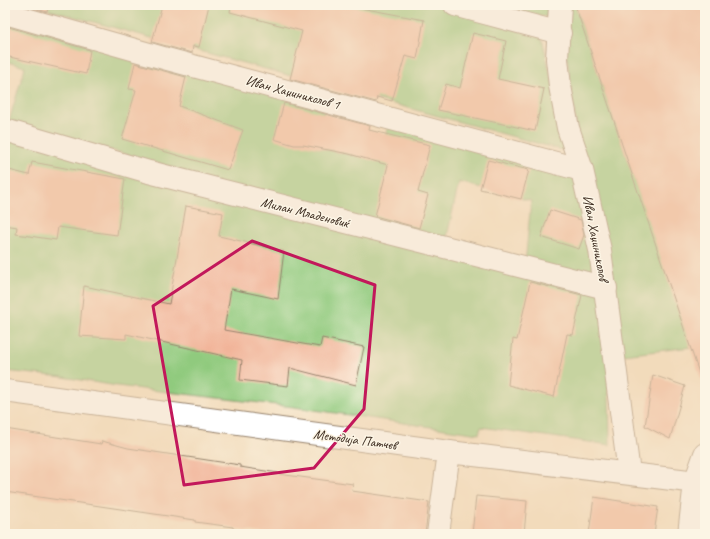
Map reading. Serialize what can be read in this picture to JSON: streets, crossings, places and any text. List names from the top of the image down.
{
  "streets": {
    "street": [
      "Иван Хаџиниколов 1",
      "Милан Младеновиќ",
      "Иван Хаџиниколов",
      "Методија Патчев"
    ]
  },
  "crossings": [
    ["Иван Хаџиниколов 1", "Иван Хаџиниколов"],
    ["Милан Младеновиќ", "Иван Хаџиниколов"],
    ["Иван Хаџиниколов", "Методија Патчев"]
  ]
}
